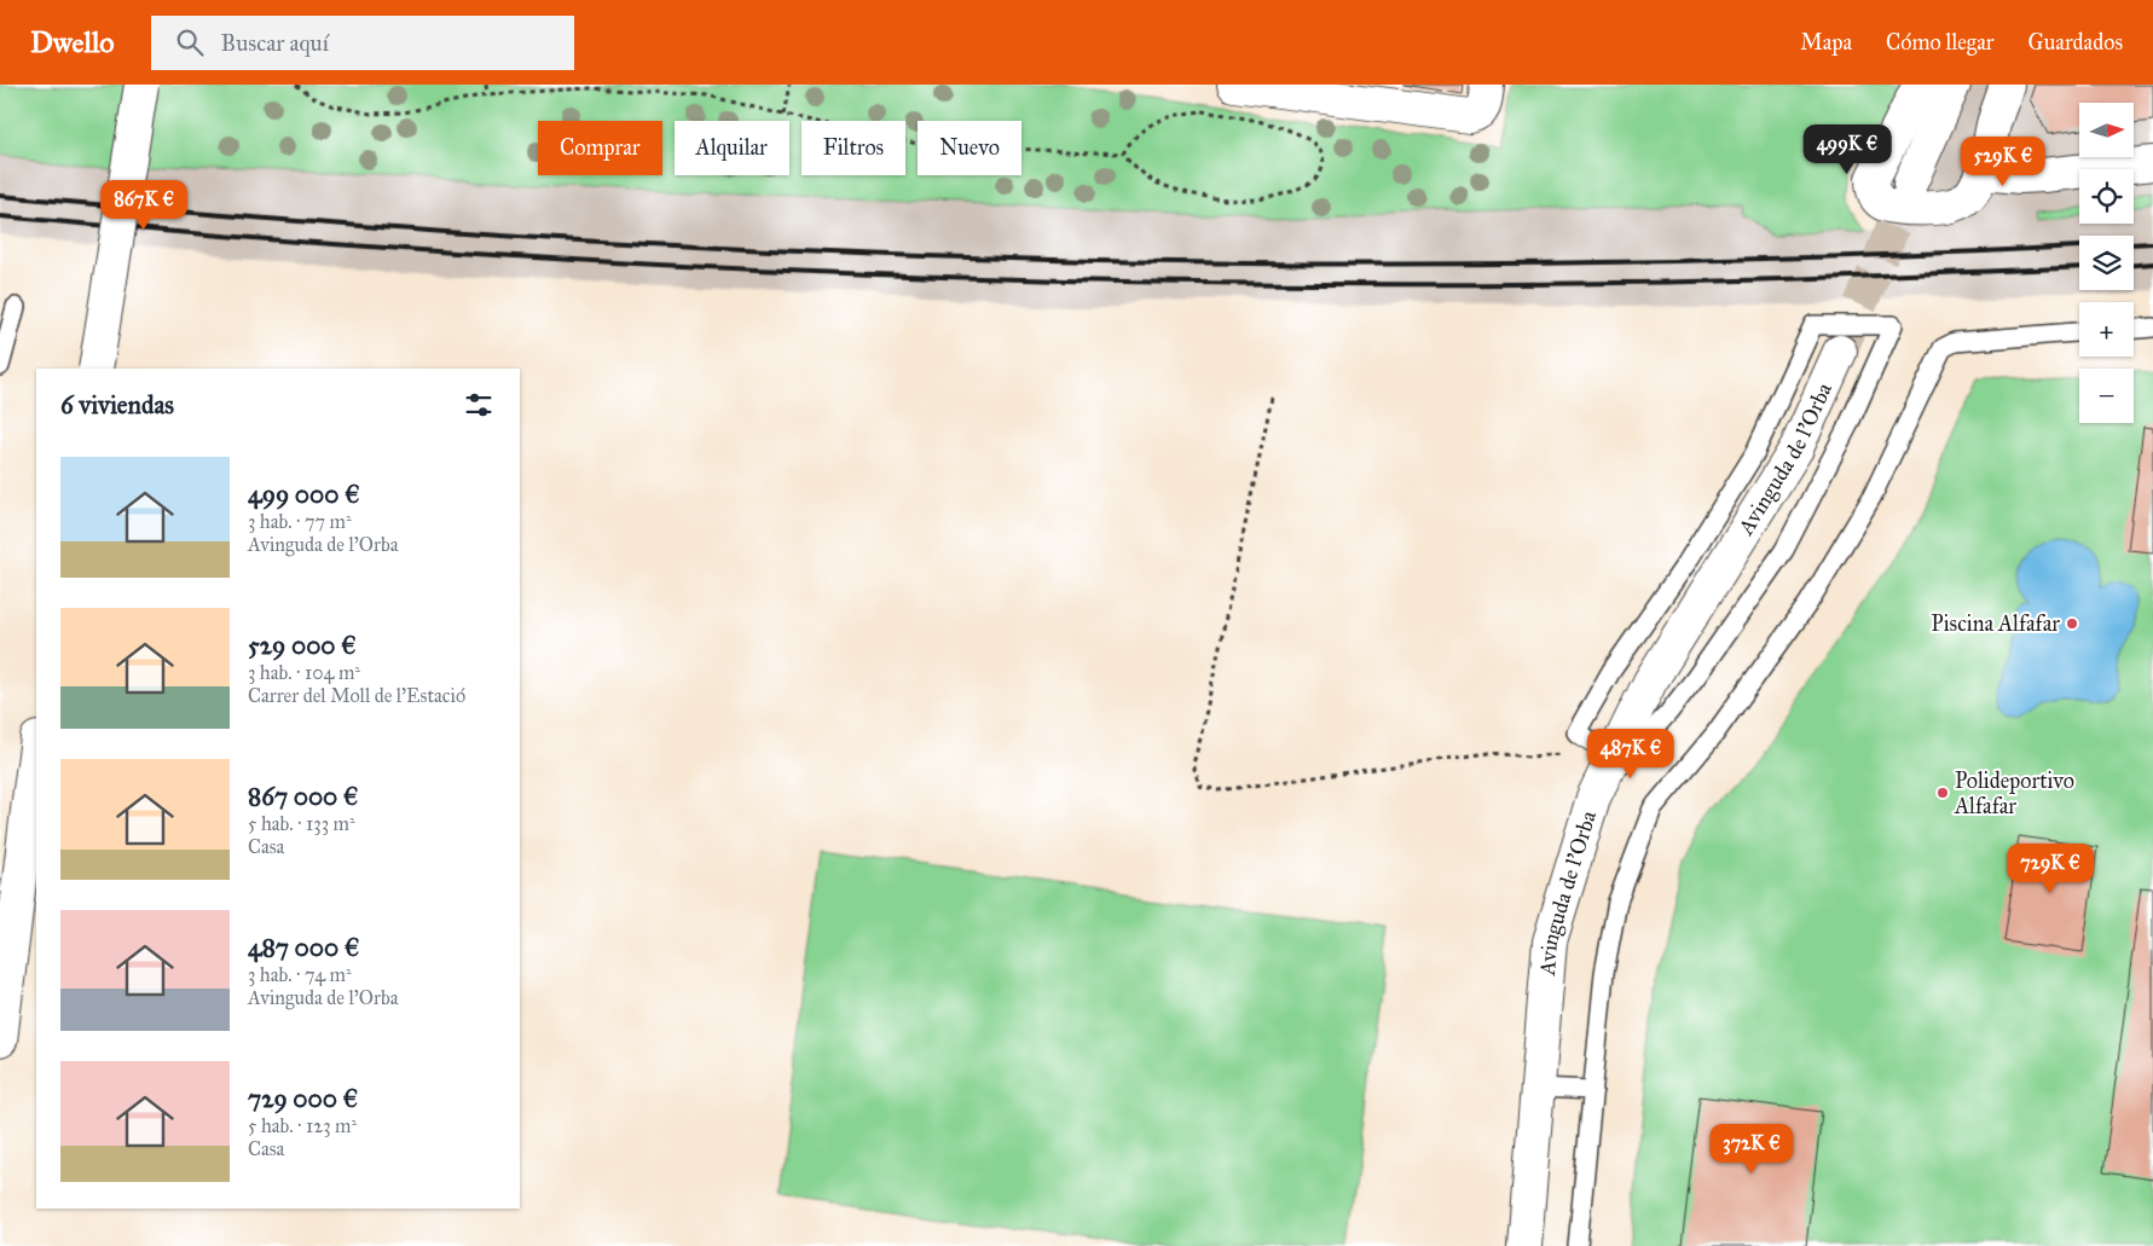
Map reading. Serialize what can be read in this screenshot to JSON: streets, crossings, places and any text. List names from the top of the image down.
{
  "streets": {
    "street": ["Avinguda de l'Orba"]
  },
  "places": ["Piscina Alfafar", "Polideportivo Alfafar"],
  "north": "right",
  "page": {
    "header": "Dwello",
    "search": "Buscar aquí",
    "nav": ["Mapa", "Cómo llegar", "Guardados"],
    "map_buttons": ["+", "−"],
    "chip": [
      "Comprar",
      "Alquilar",
      "Filtros",
      "Nuevo"
    ],
    "price": [
      "499K €",
      "529K €",
      "867K €",
      "487K €",
      "729K €",
      "372K €"
    ],
    "heading": "6 viviendas",
    "list": [
      {
        "name": "499 000 €",
        "note": "3 hab. · 77 m² · Avinguda de l'Orba"
      },
      {
        "name": "529 000 €",
        "note": "3 hab. · 104 m² · Carrer del Moll de l'Estació"
      },
      {
        "name": "867 000 €",
        "note": "5 hab. · 133 m² · Casa"
      },
      {
        "name": "487 000 €",
        "note": "3 hab. · 74 m² · Avinguda de l'Orba"
      },
      {
        "name": "729 000 €",
        "note": "5 hab. · 123 m² · Casa"
      }
    ]
  }
}
